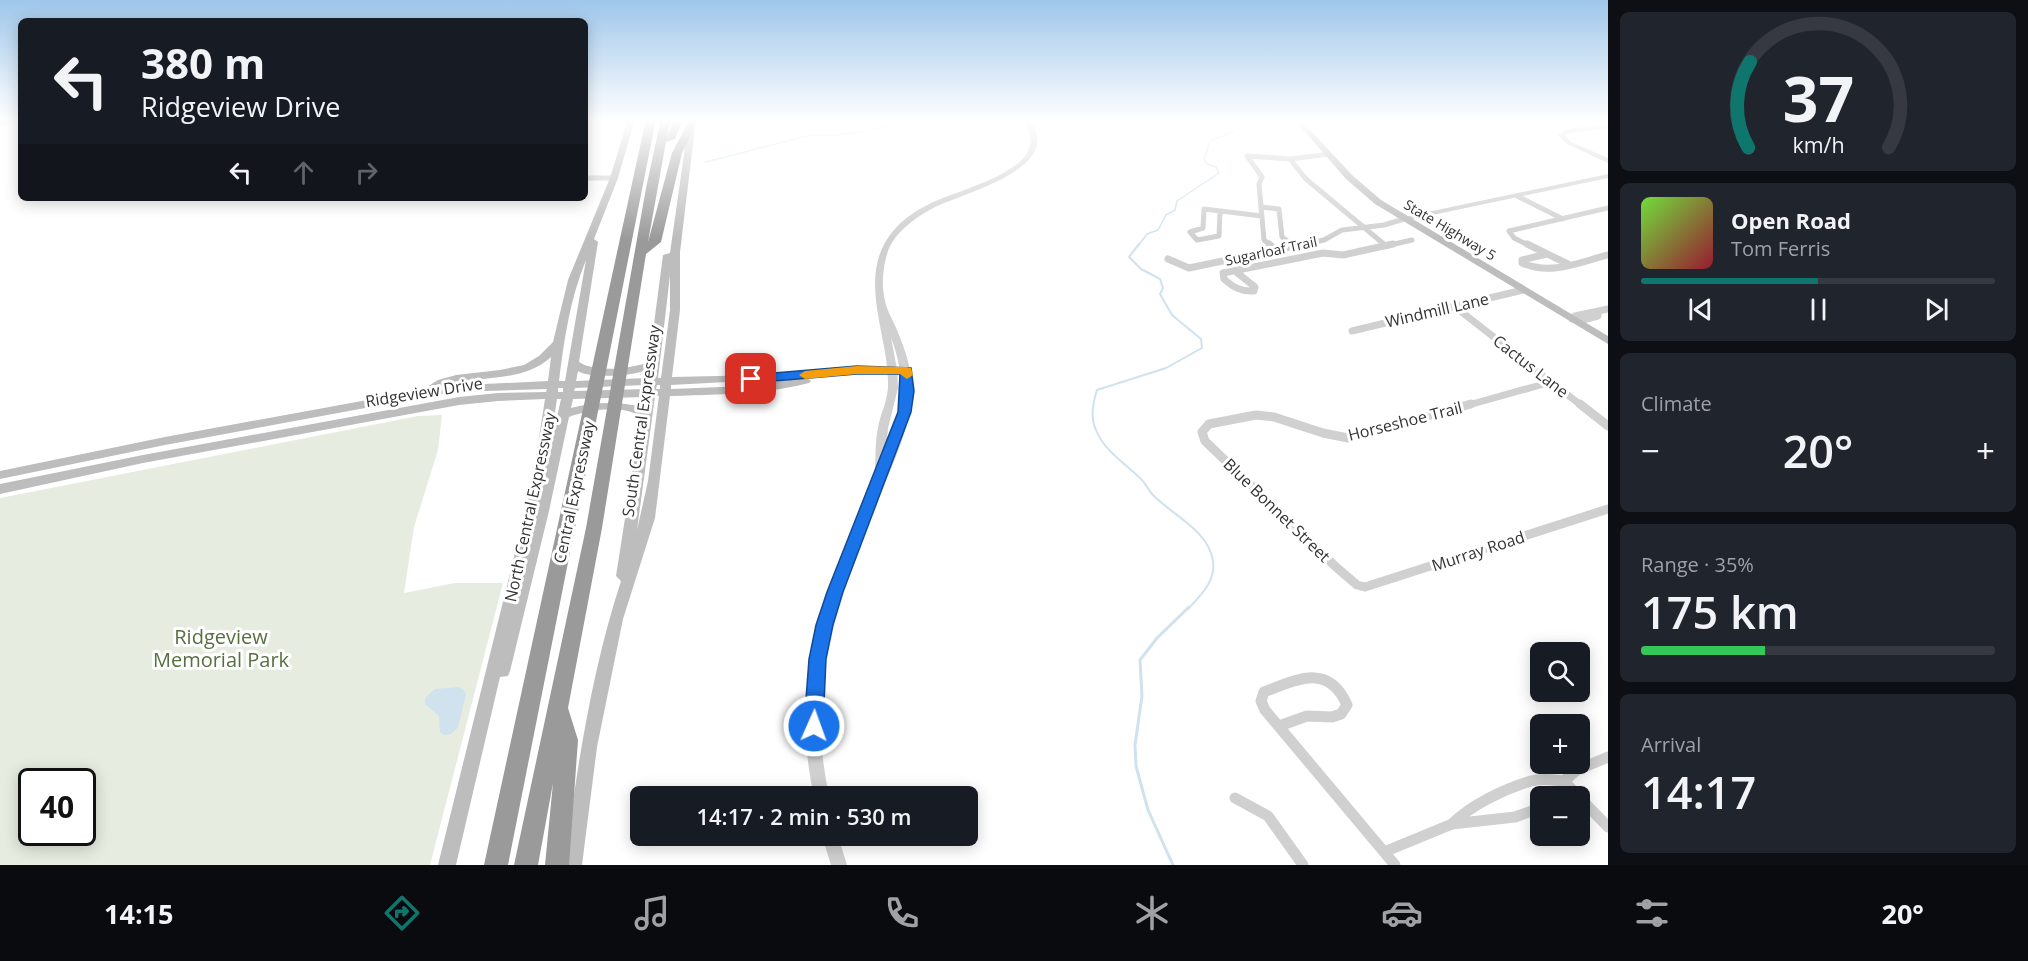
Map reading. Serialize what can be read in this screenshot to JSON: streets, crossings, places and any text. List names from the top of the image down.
{
  "streets": {
    "highway": ["Central Expressway"],
    "main road": [
      "State Highway 5",
      "Ridgeview Drive",
      "South Central Expressway",
      "North Central Expressway"
    ],
    "street": [
      "Sugarloaf Trail",
      "Windmill Lane",
      "Cactus Lane",
      "Horseshoe Trail",
      "Blue Bonnet Street",
      "Murray Road"
    ]
  },
  "crossings": [
    ["State Highway 5", "Sugarloaf Trail"],
    ["State Highway 5", "Windmill Lane"],
    ["Windmill Lane", "Cactus Lane"],
    ["Cactus Lane", "Horseshoe Trail"],
    ["Horseshoe Trail", "Blue Bonnet Street"],
    ["Blue Bonnet Street", "Murray Road"]
  ],
  "parks": ["Ridgeview Memorial Park"],
  "page": {
    "turn": ["380 m", "Ridgeview Drive"],
    "song": ["Open Road", "Tom Ferris"],
    "tile": [
      "Climate",
      ["Range · 35%", "175 km"],
      ["Arrival", "14:17"]
    ],
    "heat": ["−", "20°", "+"],
    "map_buttons": ["+", "−"],
    "limit": "40",
    "trip": "14:17 · 2 min · 530 m",
    "tabs": ["14:15", "20°"],
    "gauge": ["37", "km/h"]
  }
}
